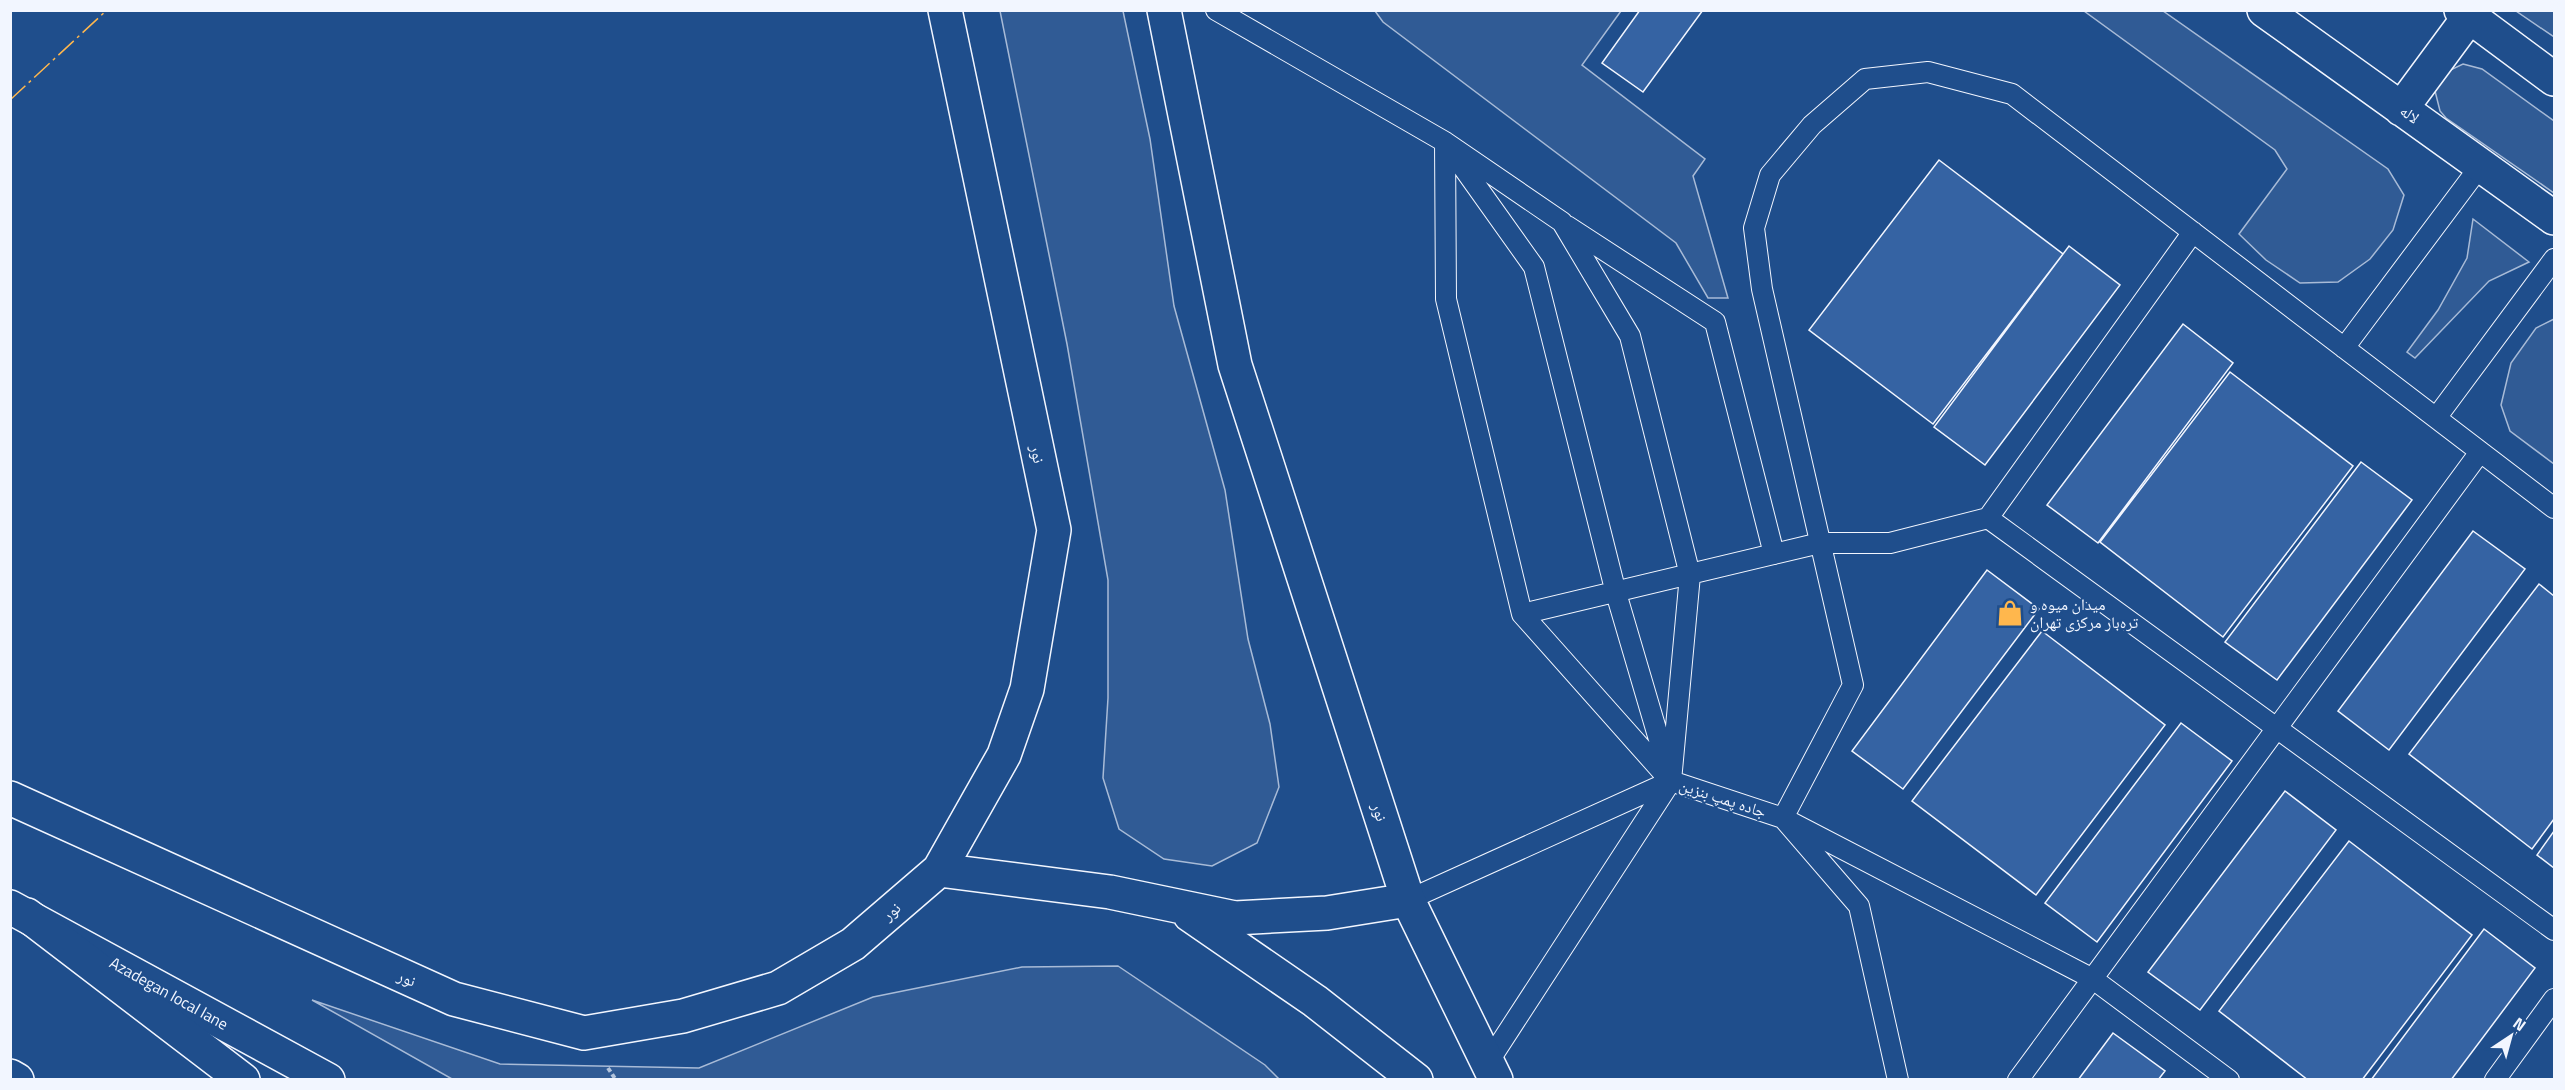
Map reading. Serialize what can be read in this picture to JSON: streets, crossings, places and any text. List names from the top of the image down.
{
  "streets": {
    "main road": ["لاله", "نور", "Azadegan local lane"],
    "lane": ["جاده پمپ بنزین"]
  },
  "crossings": [
    ["نور", "جاده پمپ بنزین"]
  ],
  "places": {
    "shop": ["میدان میوه و تره‌بار مرکزی تهران"]
  },
  "north": "top right"
}
